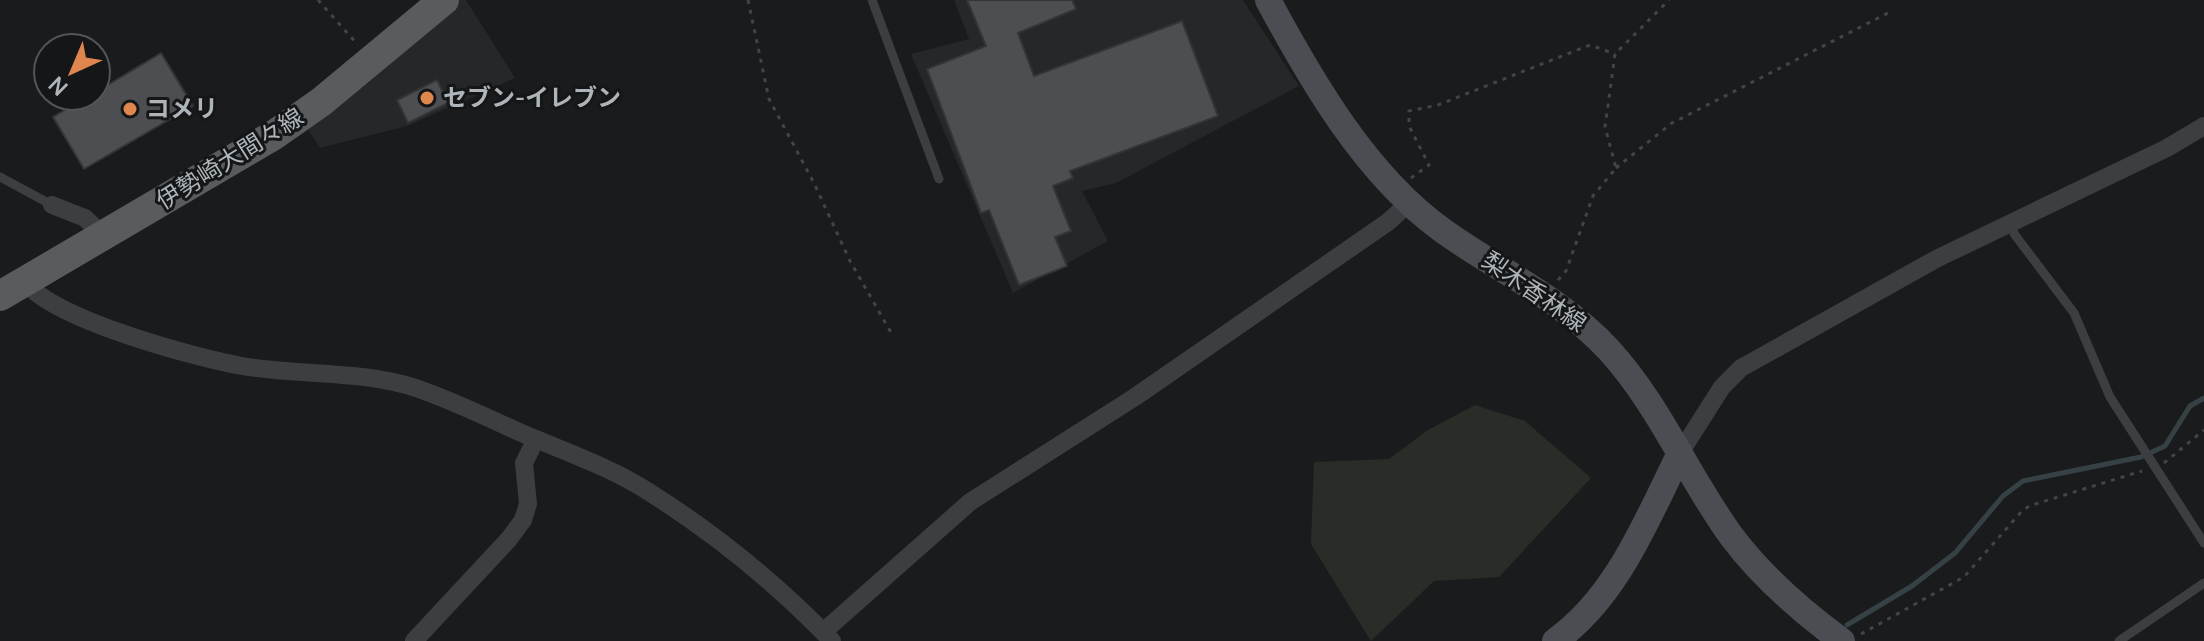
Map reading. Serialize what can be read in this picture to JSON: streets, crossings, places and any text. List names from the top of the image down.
{
  "streets": {
    "main road": ["伊勢崎大間々線", "梨木香林線"]
  },
  "places": ["セブン-イレブン", "コメリ"],
  "north": "bottom left"
}
